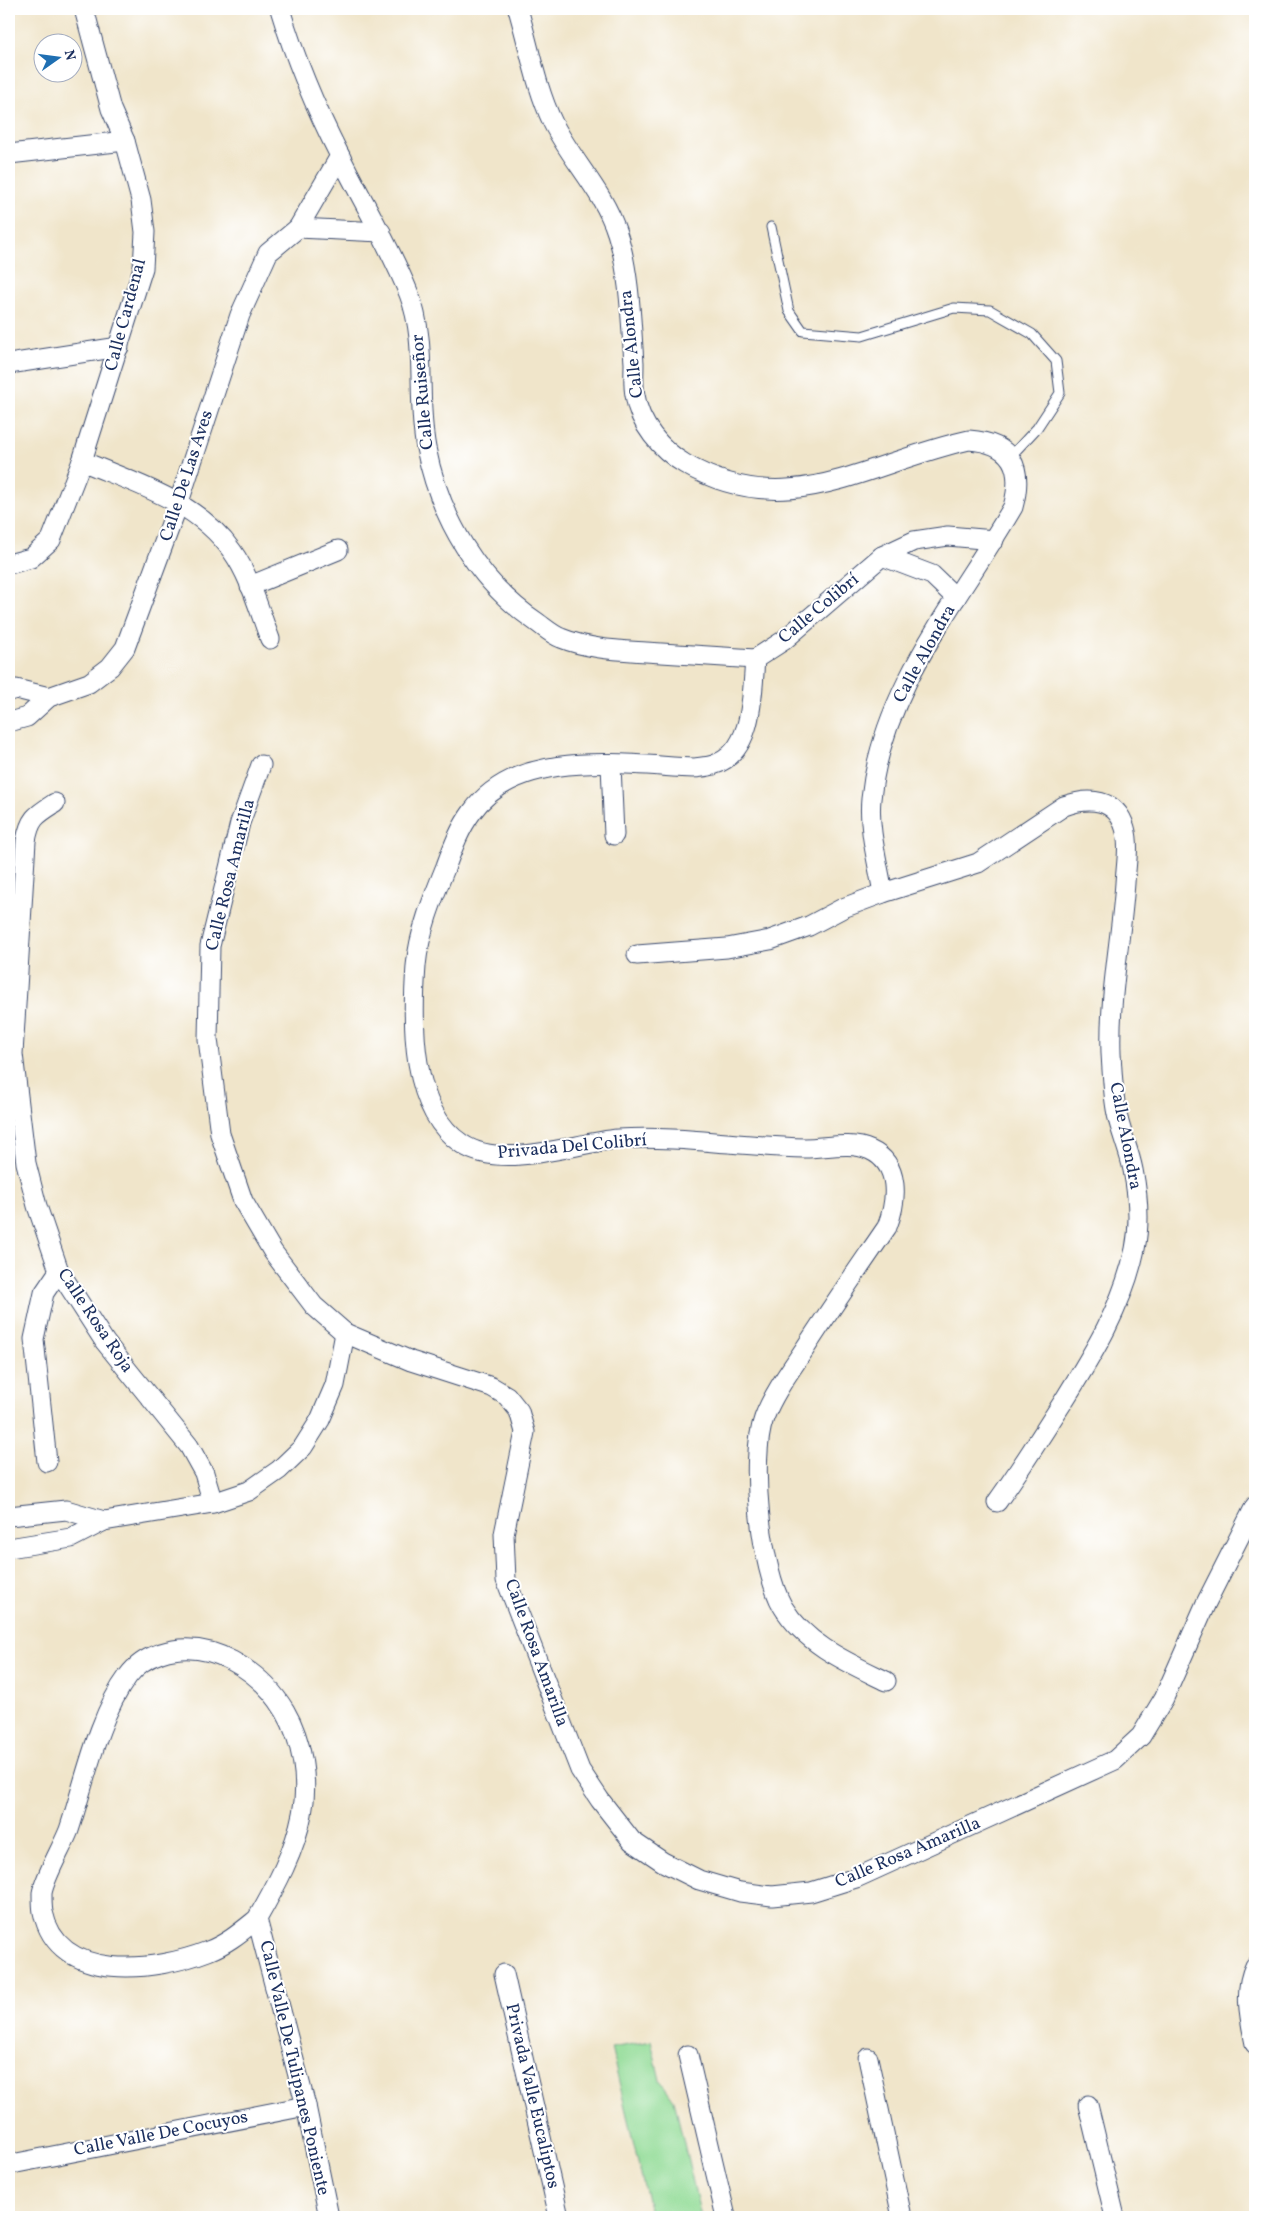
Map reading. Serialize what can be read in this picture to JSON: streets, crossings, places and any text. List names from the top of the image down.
{
  "streets": {
    "street": [
      "Calle Cardenal",
      "Calle Alondra",
      "Calle Ruiseñor",
      "Calle De Las Aves",
      "Calle Colibrí",
      "Calle Rosa Amarilla",
      "Privada Del Colibrí",
      "Calle Rosa Roja",
      "Calle Valle De Tulipanes Poniente",
      "Privada Valle Eucaliptos",
      "Calle Valle De Cocuyos"
    ]
  },
  "crossings": [
    ["Calle Alondra", "Calle Colibrí"],
    ["Calle Ruiseñor", "Calle De Las Aves"],
    ["Calle Ruiseñor", "Calle Colibrí"],
    ["Calle Ruiseñor", "Privada Del Colibrí"],
    ["Calle Colibrí", "Privada Del Colibrí"],
    ["Calle Valle De Tulipanes Poniente", "Calle Valle De Cocuyos"]
  ],
  "north": "right"
}
